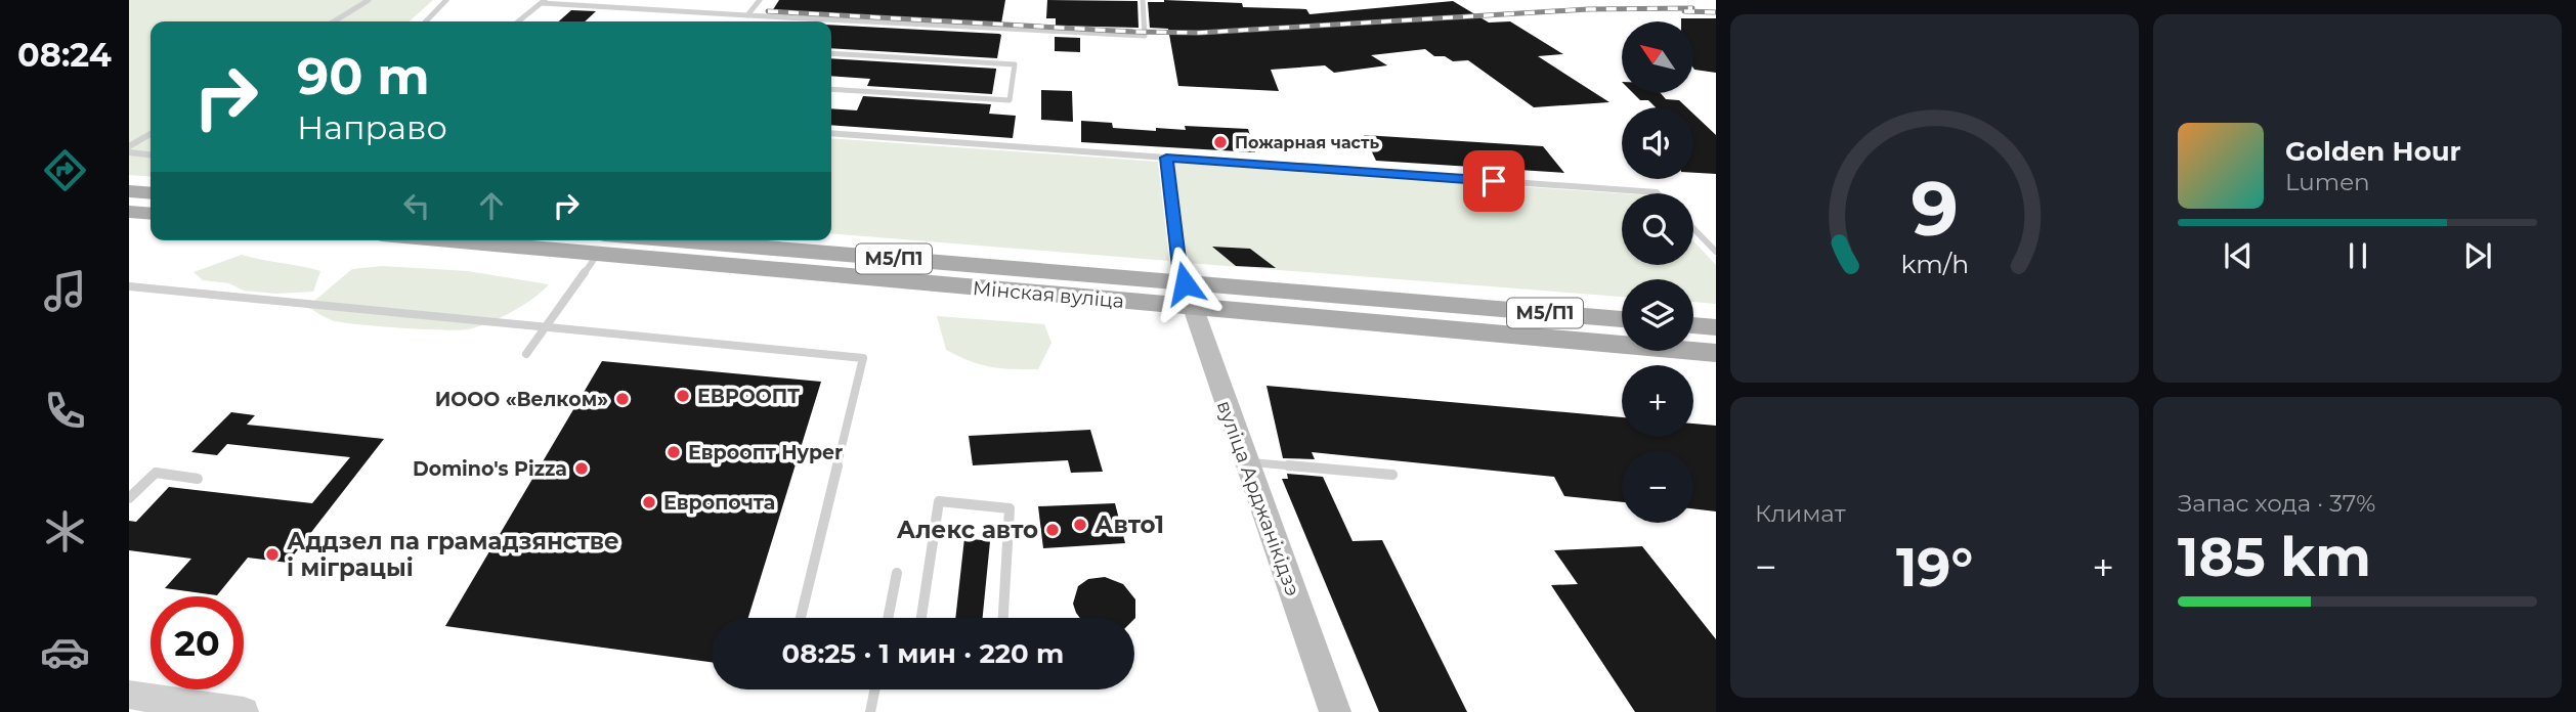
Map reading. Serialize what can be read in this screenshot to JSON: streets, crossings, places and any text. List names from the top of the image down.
{
  "streets": {
    "main road": ["М5/П1", "Мінская вуліца", "вуліца Арджанікідзэ"]
  },
  "crossings": [
    ["Мінская вуліца", "вуліца Арджанікідзэ"]
  ],
  "places": [
    "Пожарная часть",
    "ЕВРООПТ",
    "ИООО «Велком»",
    "Евроопт Hyper",
    "Domino's Pizza",
    "Европочта",
    "Авто1",
    "Алекс авто",
    "Аддзел па грамадзянстве і міграцыі"
  ],
  "north": "top left",
  "page": {
    "tabs": "08:24",
    "map_buttons": ["+", "−"],
    "turn": ["90 m", "Направо"],
    "song": ["Golden Hour", "Lumen"],
    "tile": [
      "Климат",
      ["Запас хода · 37%", "185 km"]
    ],
    "heat": ["−", "19°", "+"],
    "limit": "20",
    "trip": "08:25 · 1 мин · 220 m",
    "gauge": ["9", "km/h"]
  }
}
